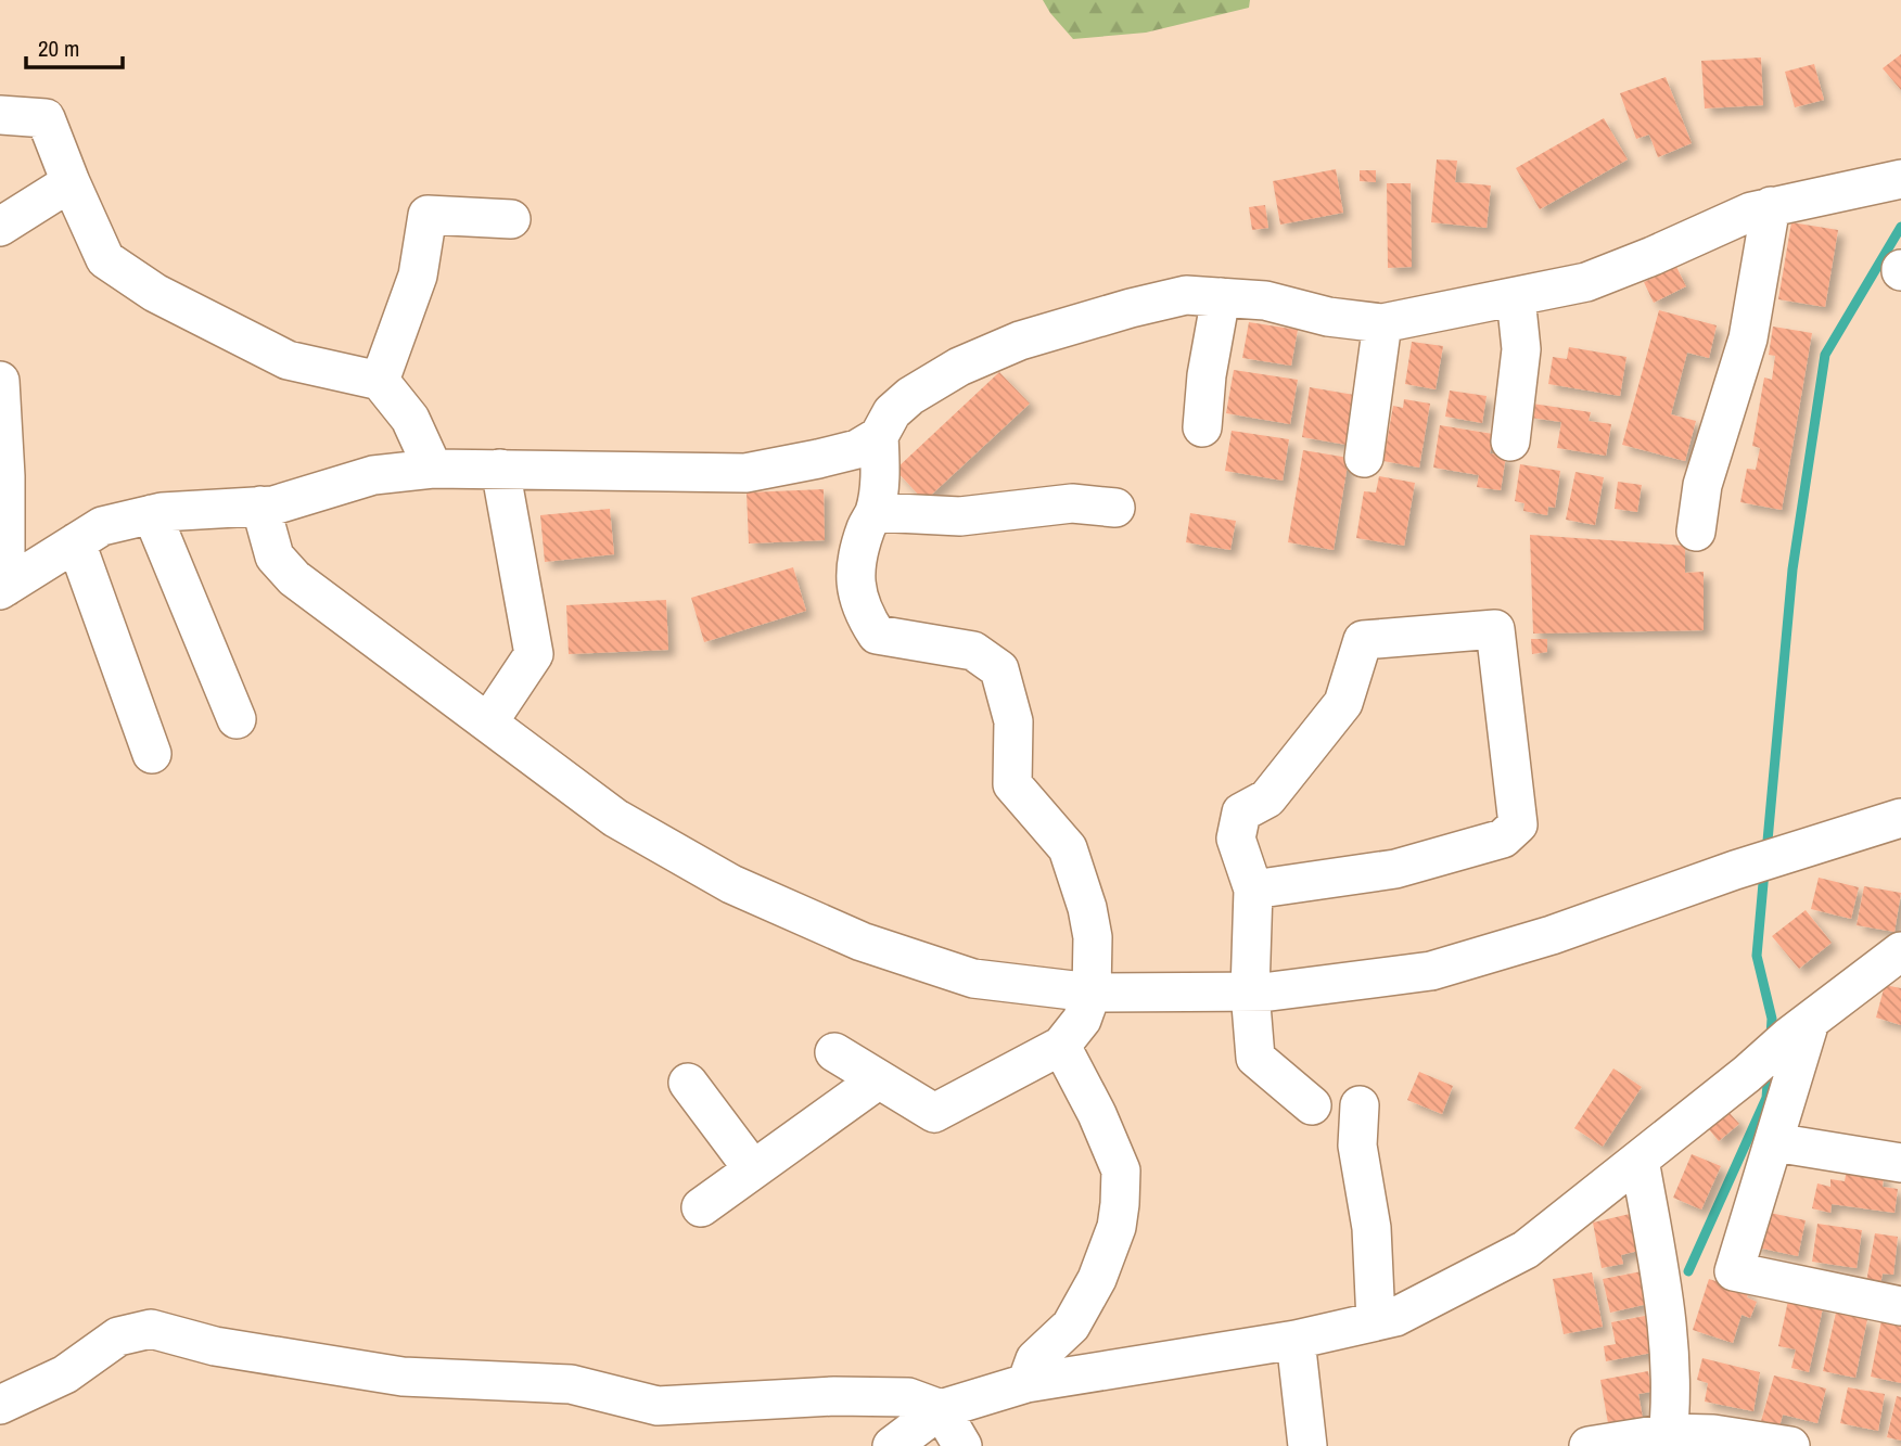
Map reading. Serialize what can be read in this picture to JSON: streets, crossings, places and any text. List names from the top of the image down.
{
  "scale_bar": "20 m"
}
